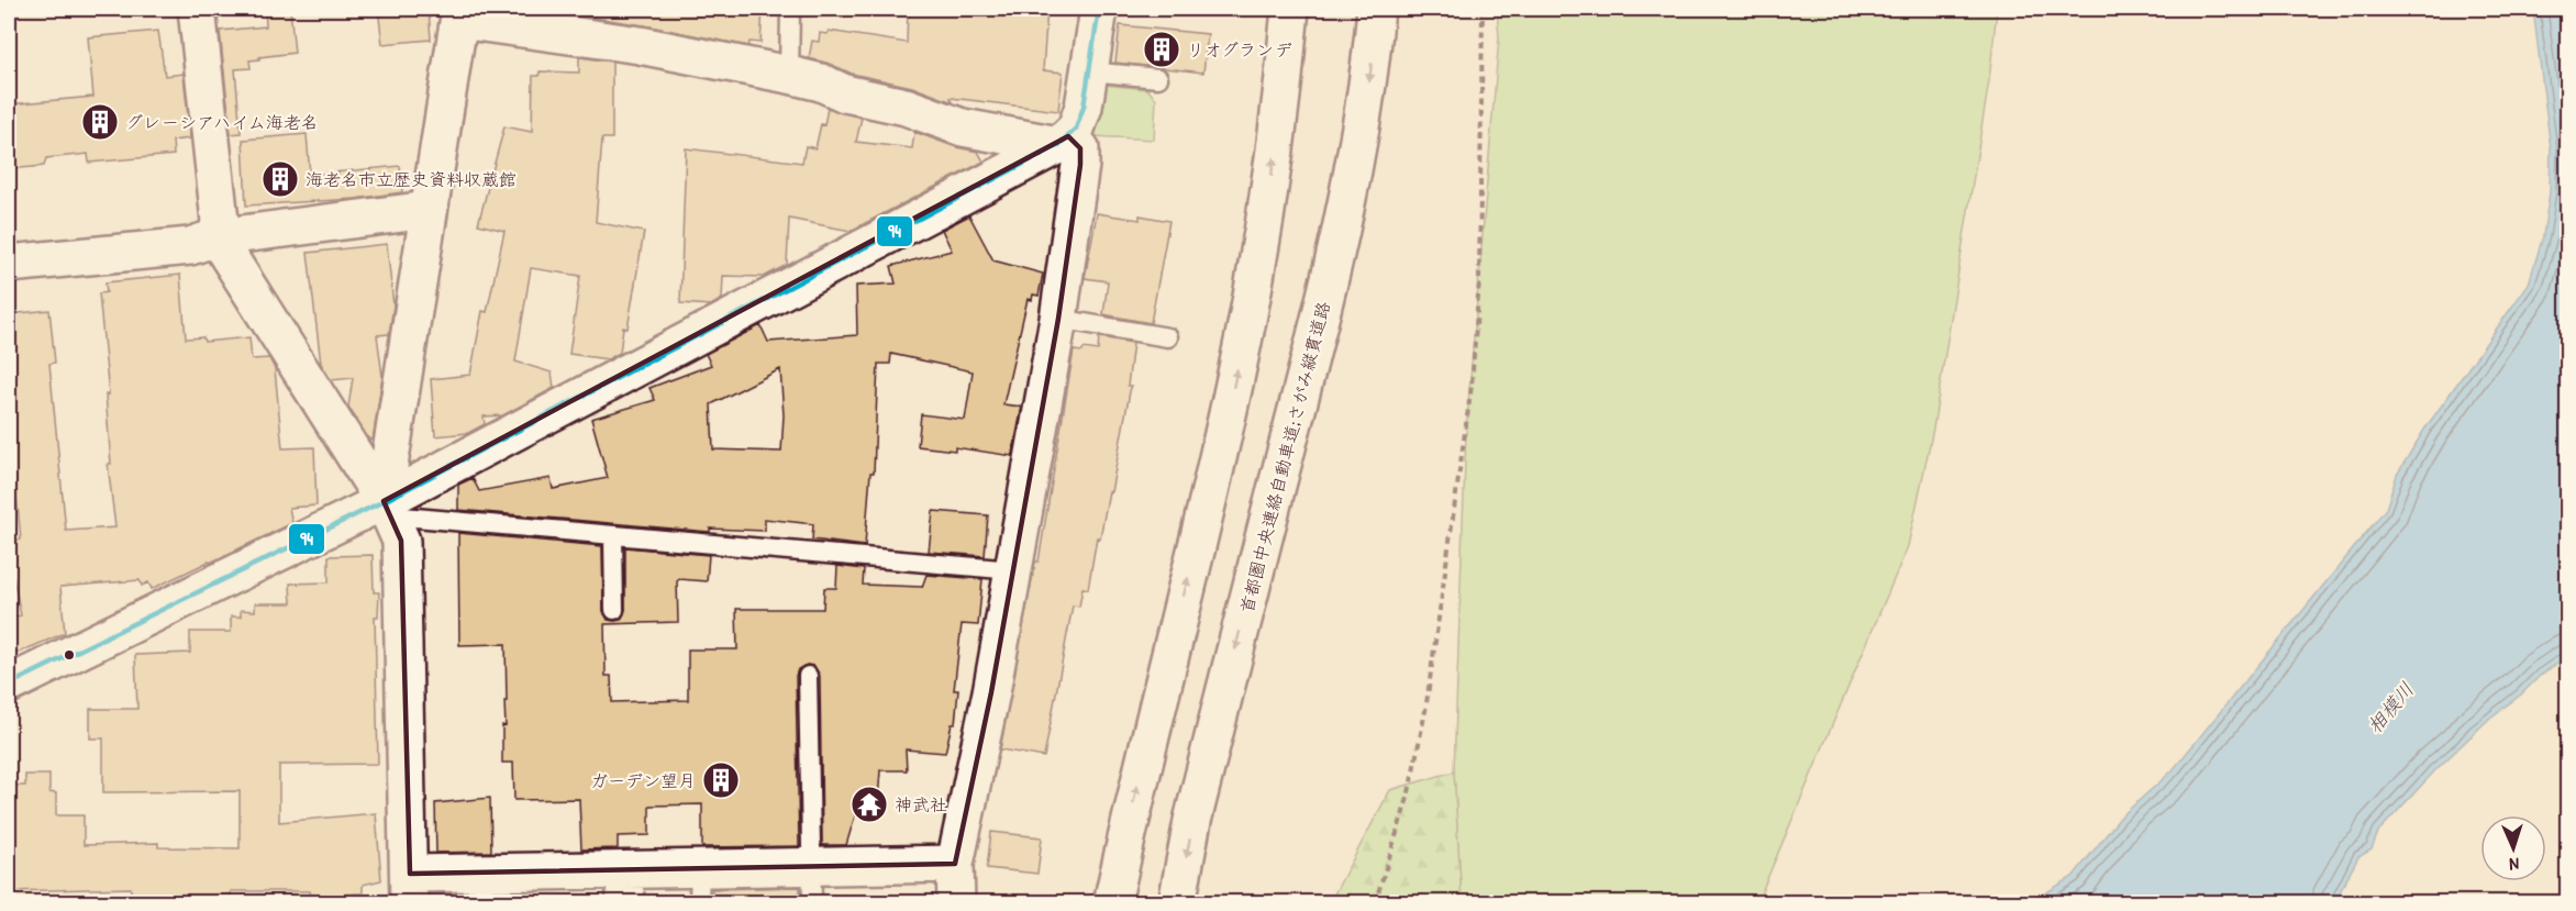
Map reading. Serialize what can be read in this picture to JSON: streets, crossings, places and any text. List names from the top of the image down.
{
  "streets": {
    "main road": ["首都圏中央連絡自動車道;さがみ縦貫道路"]
  },
  "water": ["相模川"],
  "places": {
    "building": [
      "リオグランデ",
      "グレーシアハイム海老名",
      "海老名市立歴史資料収蔵館",
      "ガーデン望月"
    ],
    "temple": ["神武社"]
  },
  "lines": ["transit line 94"],
  "north": "bottom"
}
